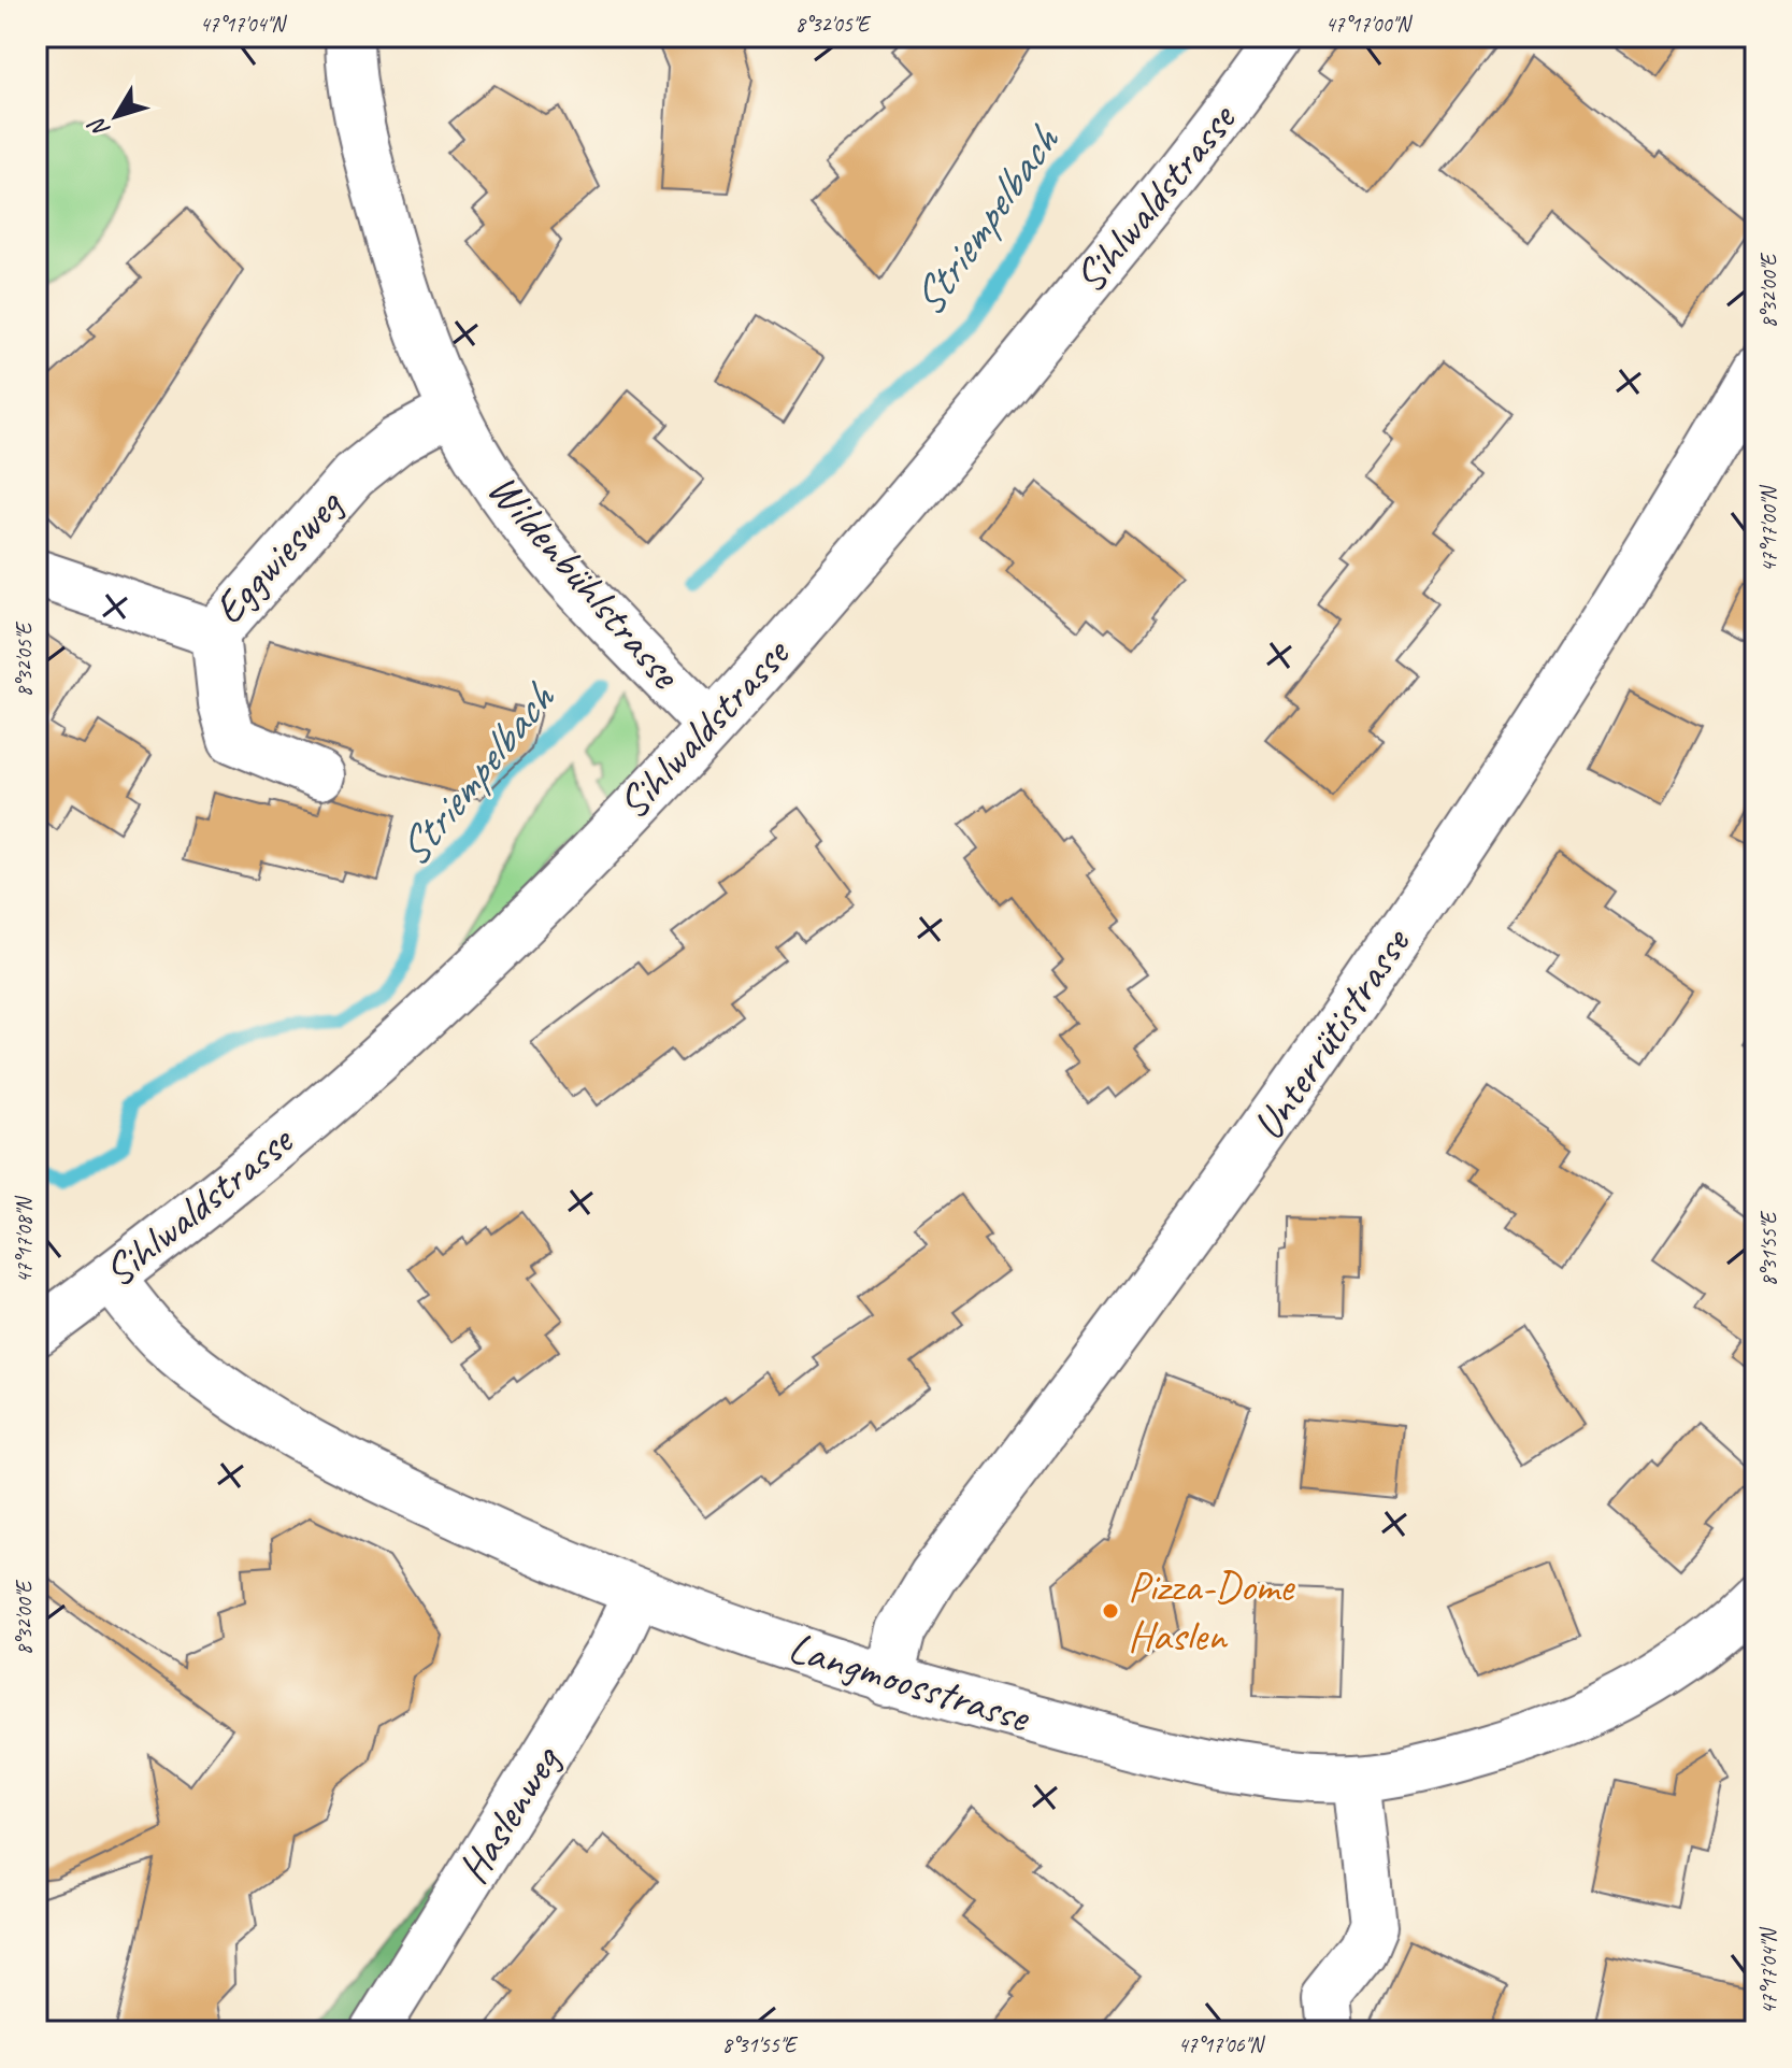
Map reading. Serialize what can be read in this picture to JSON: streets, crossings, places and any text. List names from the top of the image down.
{
  "streets": {
    "street": [
      "Sihlwaldstrasse",
      "Eggwiesweg",
      "Wildenbühlstrasse",
      "Unterrütistrasse",
      "Langmoosstrasse",
      "Haslenweg"
    ]
  },
  "crossings": [
    ["Sihlwaldstrasse", "Wildenbühlstrasse"],
    ["Sihlwaldstrasse", "Langmoosstrasse"],
    ["Eggwiesweg", "Wildenbühlstrasse"],
    ["Unterrütistrasse", "Langmoosstrasse"],
    ["Langmoosstrasse", "Haslenweg"]
  ],
  "water": ["Striempelbach"],
  "places": ["Pizza-Dome Haslen"],
  "north": "bottom left",
  "coordinates": [
    "47°17'04\"N",
    "8°32'05\"E",
    "47°17'00\"N",
    "8°32'00\"E",
    "47°17'08\"N",
    "8°31'55\"E",
    "47°17'06\"N"
  ]
}
